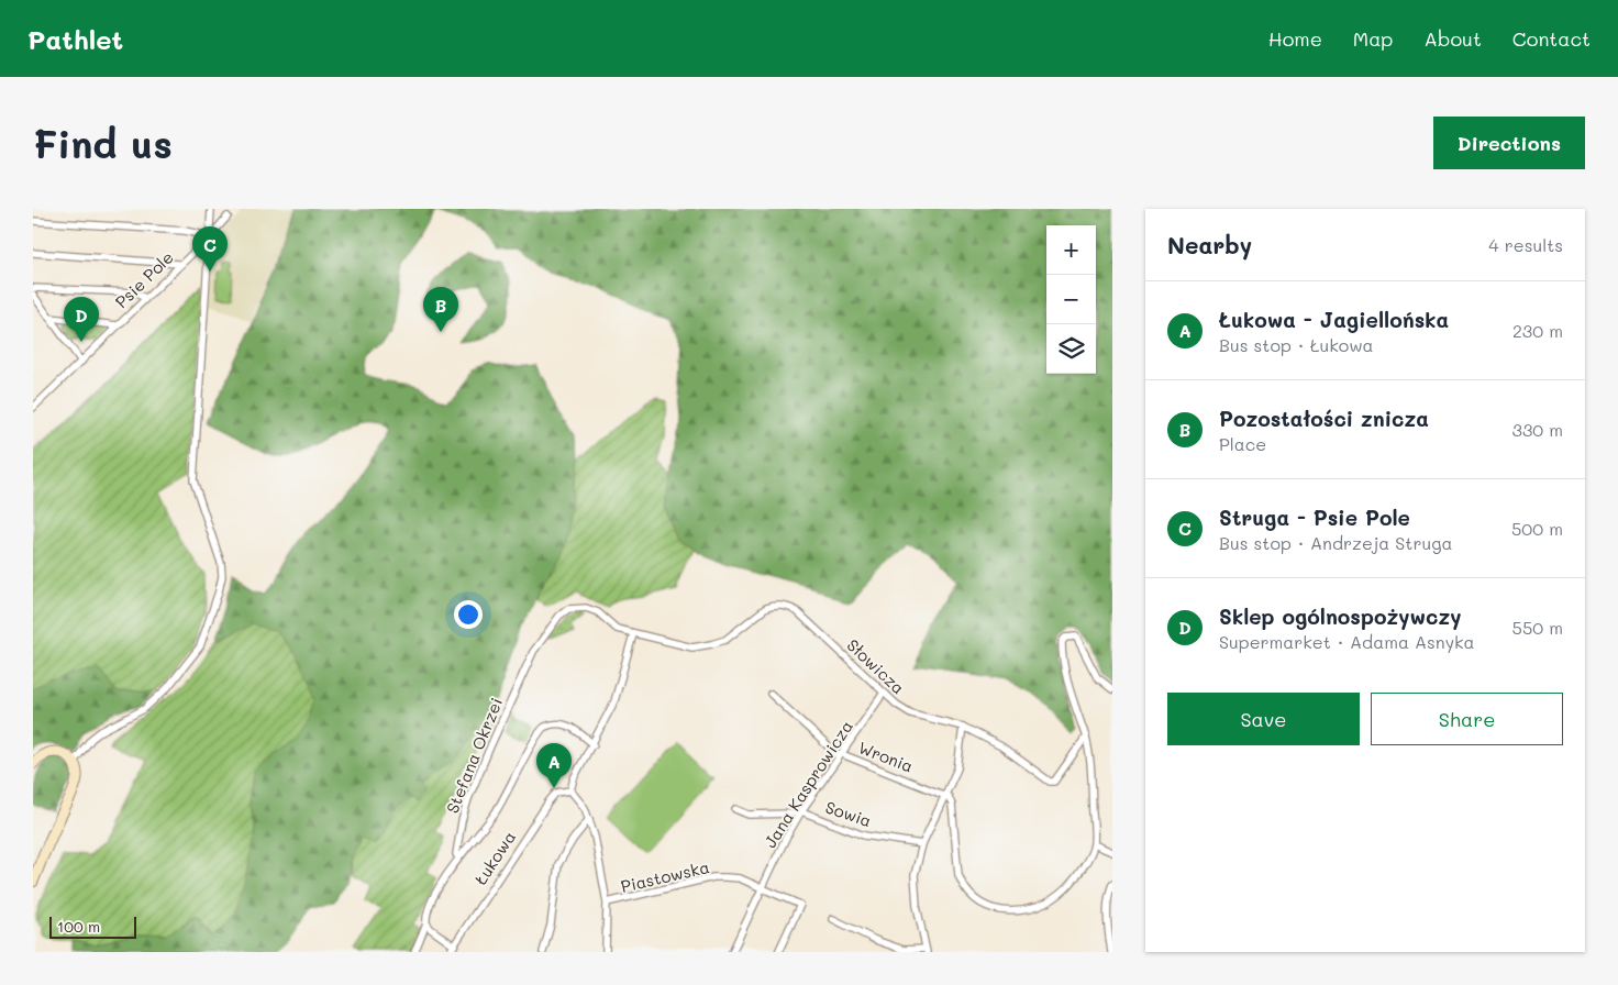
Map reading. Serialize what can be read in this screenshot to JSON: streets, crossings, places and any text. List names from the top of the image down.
{
  "streets": {
    "street": [
      "Psie Pole",
      "Słowicza",
      "Stefana Okrzei",
      "Wronia",
      "Jana Kasprowicza",
      "Sowia",
      "Łukowa",
      "Piastowska"
    ]
  },
  "crossings": [
    ["Słowicza", "Stefana Okrzei"],
    ["Słowicza", "Jana Kasprowicza"],
    ["Wronia", "Jana Kasprowicza"],
    ["Jana Kasprowicza", "Sowia"],
    ["Jana Kasprowicza", "Piastowska"]
  ],
  "scale_bar": "100 m",
  "page": {
    "header": "Pathlet",
    "nav": [
      "Home",
      "Map",
      "About",
      "Contact"
    ],
    "buttons": [
      "Directions",
      ["Save", "Share"]
    ],
    "title": "Find us",
    "heading": ["Nearby", "4 results"],
    "map_buttons": ["+", "−"],
    "pins": [
      "C",
      "B",
      "D",
      "A"
    ],
    "list": [
      {
        "mark": "A",
        "name": "Łukowa - Jagiellońska",
        "note": "Bus stop · Łukowa",
        "value": "230 m"
      },
      {
        "mark": "B",
        "name": "Pozostałości znicza",
        "note": "Place",
        "value": "330 m"
      },
      {
        "mark": "C",
        "name": "Struga - Psie Pole",
        "note": "Bus stop · Andrzeja Struga",
        "value": "500 m"
      },
      {
        "mark": "D",
        "name": "Sklep ogólnospożywczy",
        "note": "Supermarket · Adama Asnyka",
        "value": "550 m"
      }
    ],
    "scale": "100 m"
  }
}
